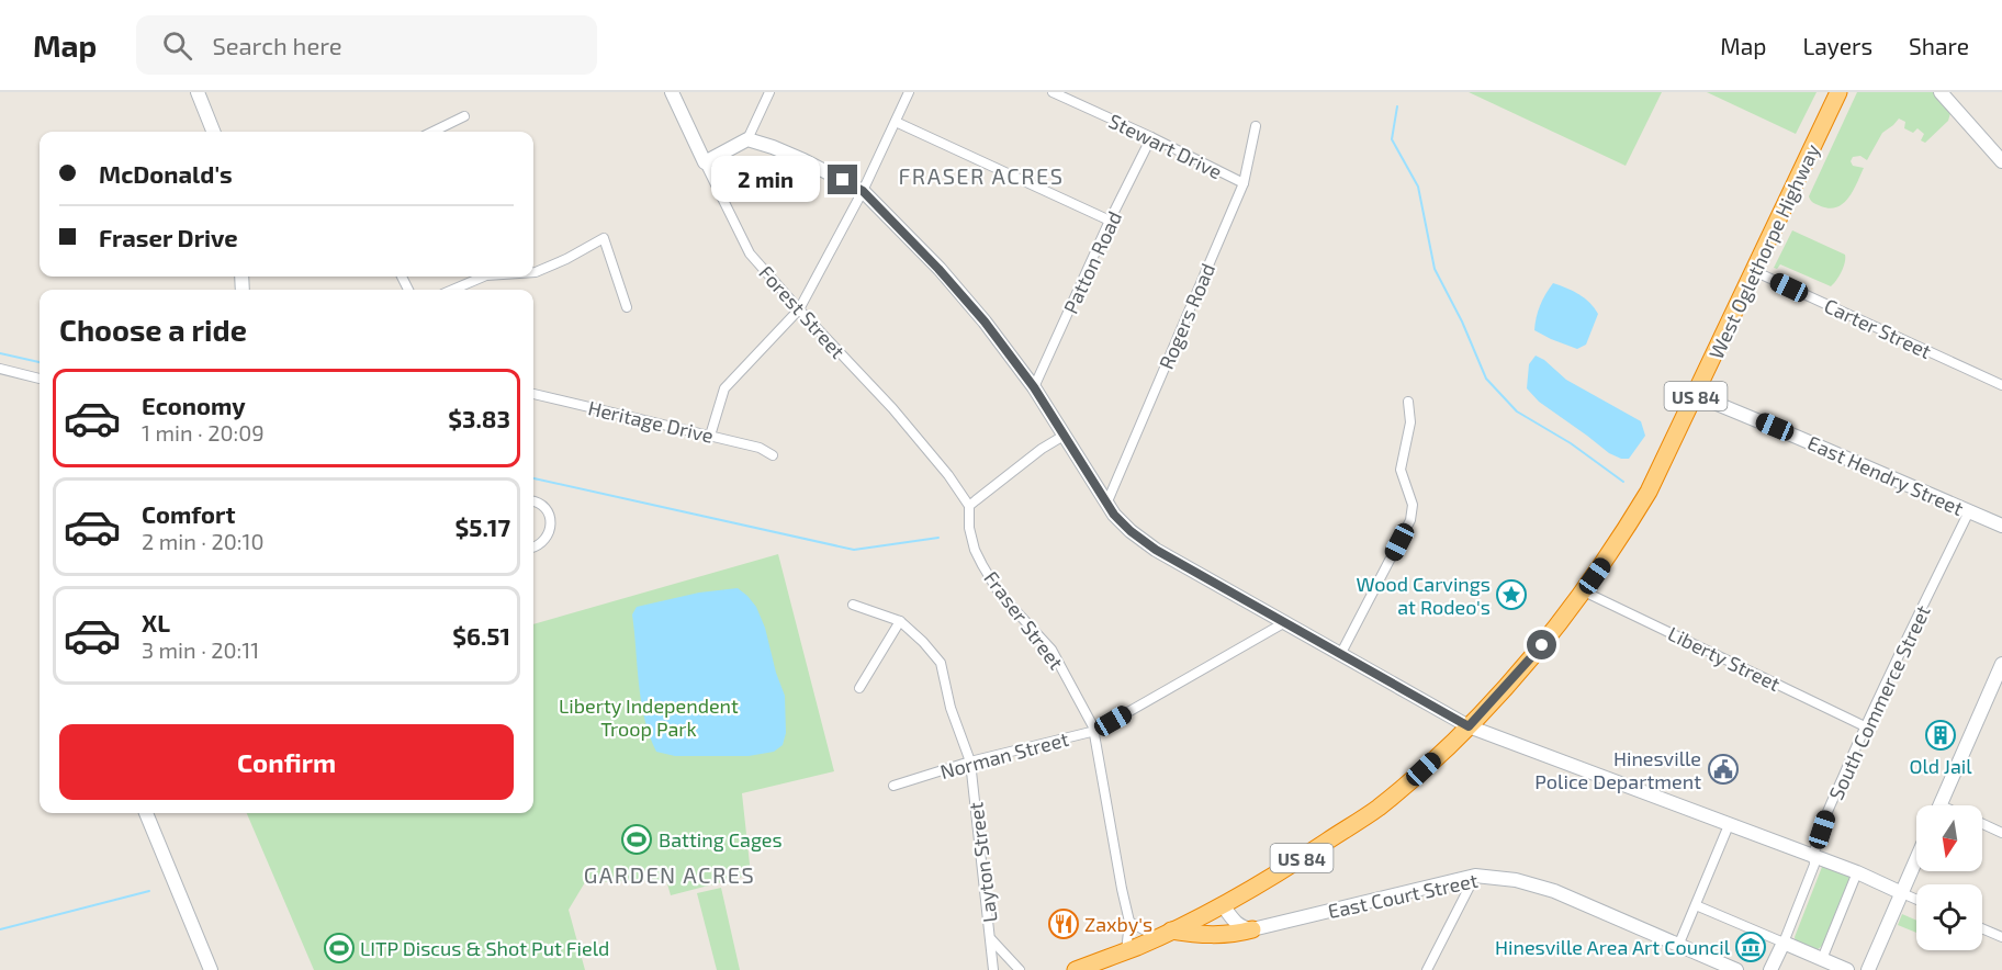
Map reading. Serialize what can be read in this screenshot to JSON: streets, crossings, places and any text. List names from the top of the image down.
{
  "streets": {
    "highway": ["West Oglethorpe Highway", "US 84"],
    "street": [
      "Stewart Drive",
      "Patton Road",
      "Forest Street",
      "Rogers Road",
      "Carter Street",
      "Heritage Drive",
      "East Hendry Street",
      "Fraser Street",
      "Liberty Street",
      "South Commerce Street",
      "Norman Street",
      "Layton Street",
      "East Court Street"
    ]
  },
  "crossings": [
    ["Stewart Drive", "Patton Road"],
    ["Stewart Drive", "Rogers Road"],
    ["West Oglethorpe Highway", "Carter Street"],
    ["West Oglethorpe Highway", "US 84"],
    ["West Oglethorpe Highway", "East Hendry Street"],
    ["West Oglethorpe Highway", "Liberty Street"],
    ["Forest Street", "Fraser Street"],
    ["US 84", "Fraser Street"],
    ["East Hendry Street", "South Commerce Street"],
    ["Fraser Street", "Norman Street"],
    ["Liberty Street", "South Commerce Street"],
    ["Norman Street", "Layton Street"]
  ],
  "districts": ["FRASER ACRES", "GARDEN ACRES"],
  "parks": ["Liberty Independent Troop Park"],
  "places": {
    "place": ["Wood Carvings at Rodeo's"],
    "building": ["Old Jail"],
    "public building": ["Hinesville Police Department"],
    "sports": ["Batting Cages", "LITP Discus & Shot Put Field"],
    "restaurant": ["Zaxby's"],
    "museum": ["Hinesville Area Art Council"]
  },
  "north": "bottom",
  "page": {
    "header": "Map",
    "search": "Search here",
    "nav": ["Map", "Layers", "Share"],
    "banner": ["McDonald's", "Fraser Drive"],
    "bubble": "2 min",
    "heading": "Choose a ride",
    "list": [
      {
        "name": "Economy",
        "note": "1 min · 20:09",
        "value": "$3.83"
      },
      {
        "name": "Comfort",
        "note": "2 min · 20:10",
        "value": "$5.17"
      },
      {
        "name": "XL",
        "note": "3 min · 20:11",
        "value": "$6.51"
      }
    ],
    "buttons": "Confirm"
  }
}
